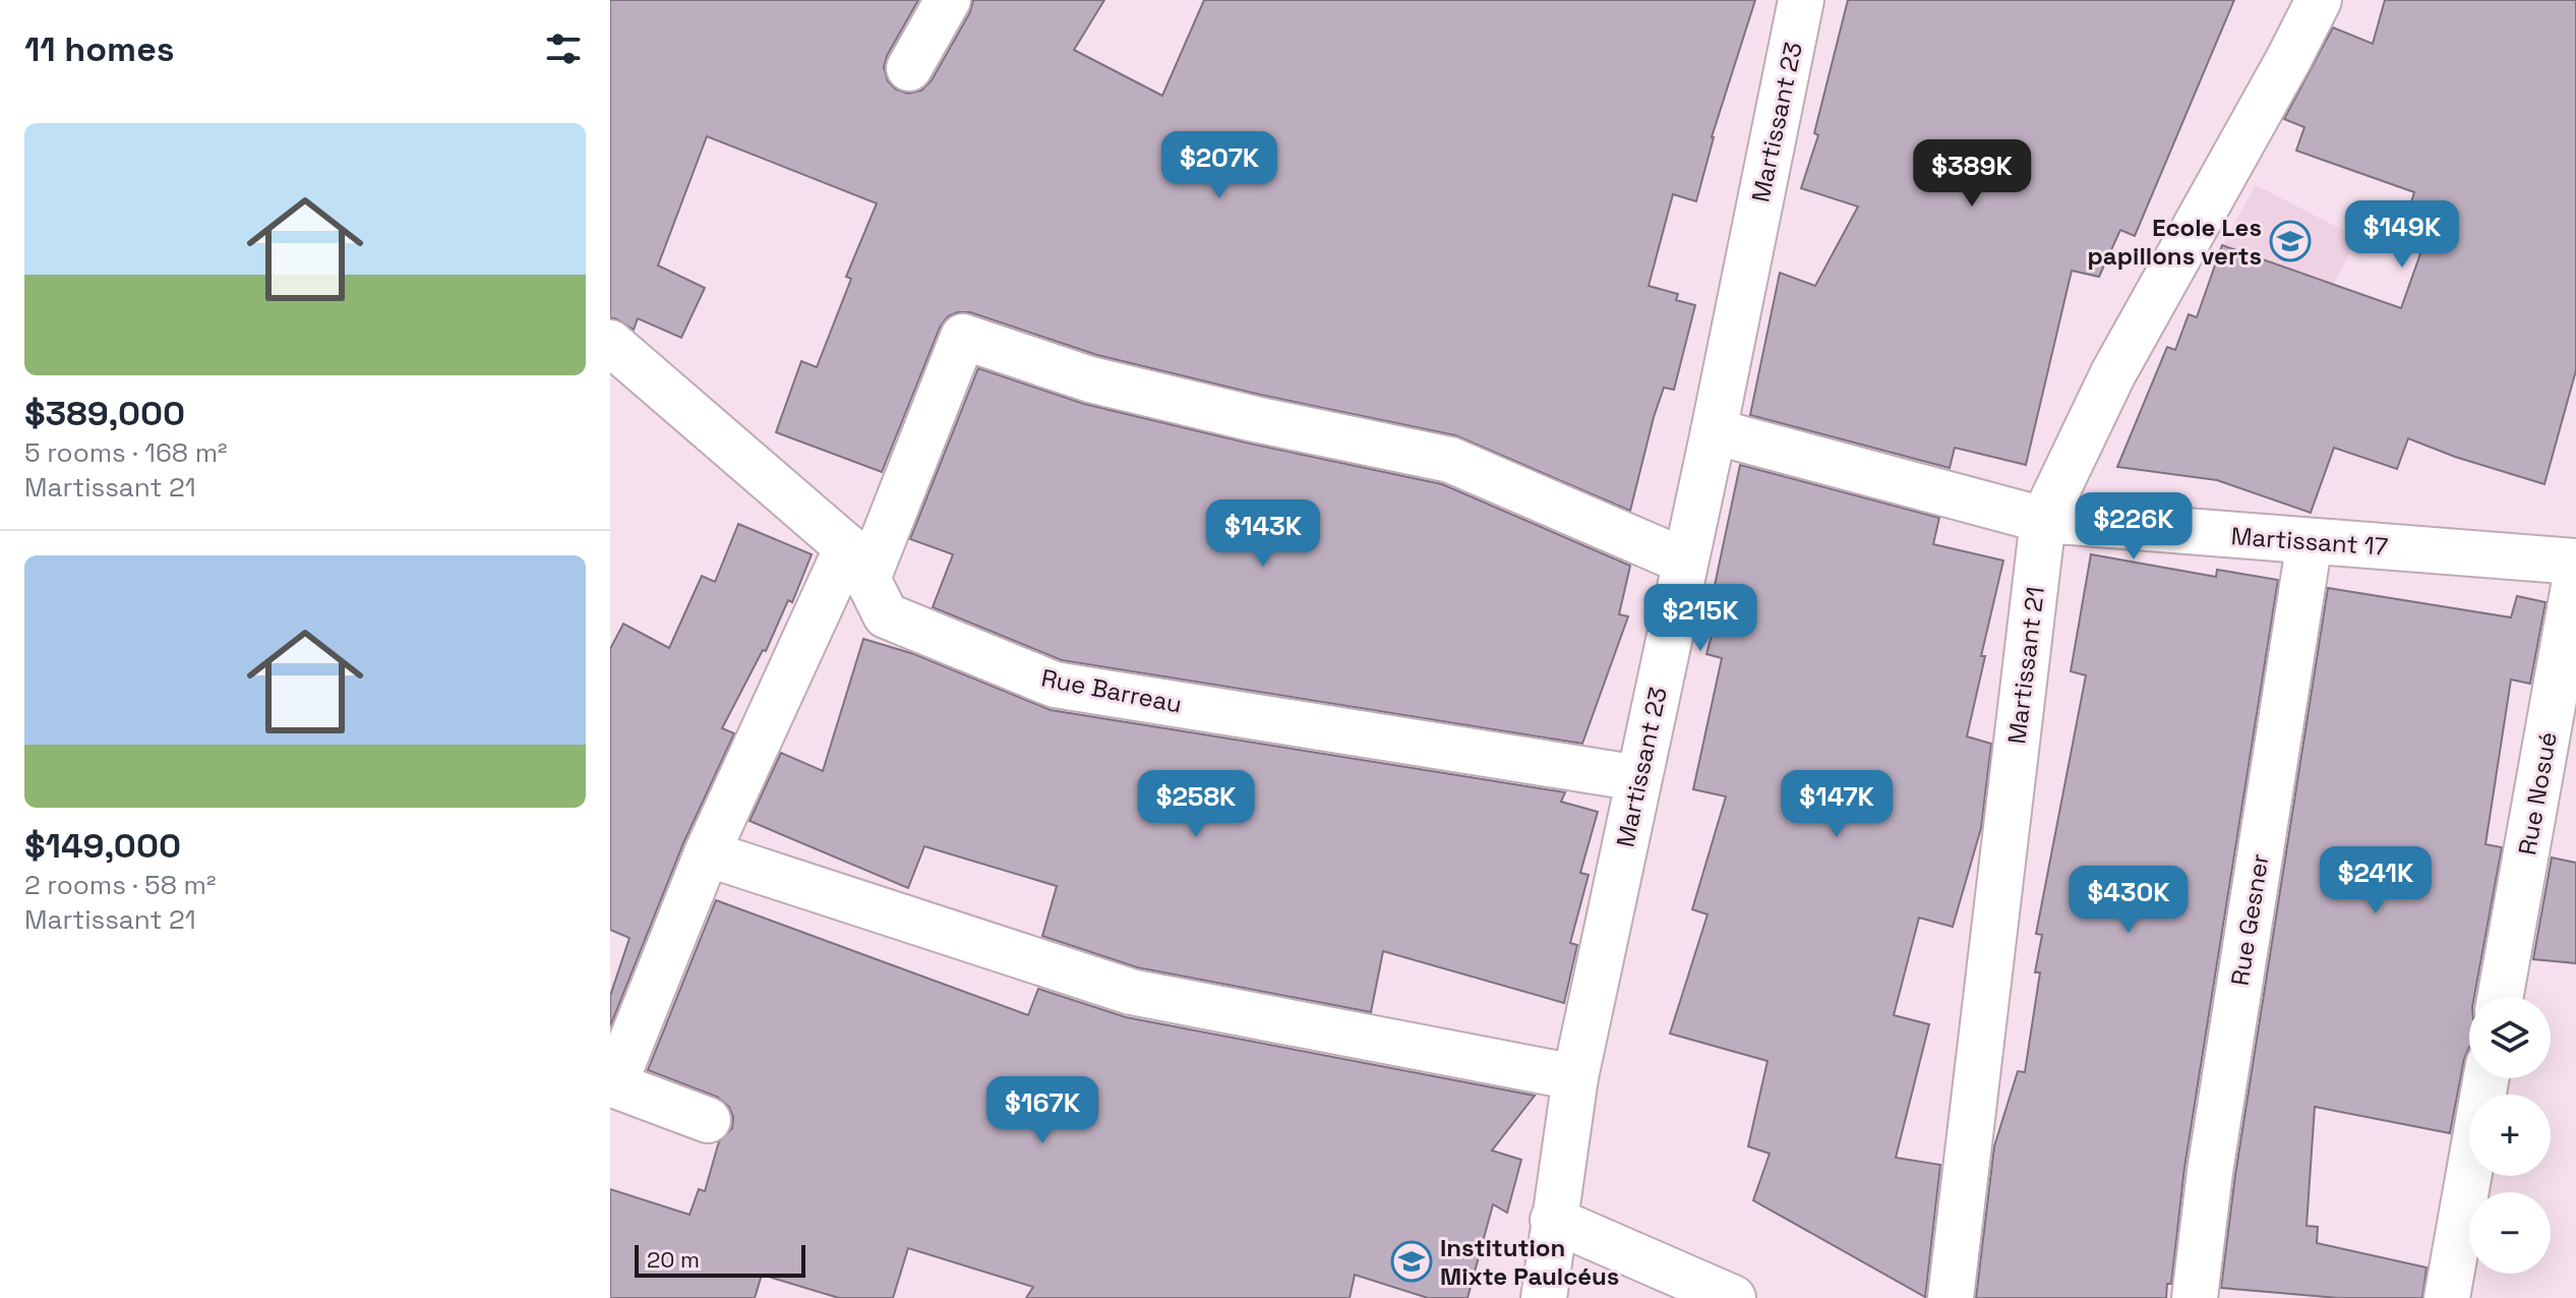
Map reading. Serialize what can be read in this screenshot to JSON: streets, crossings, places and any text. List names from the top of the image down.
{
  "streets": {
    "street": [
      "Martissant 23",
      "Martissant 17",
      "Martissant 21",
      "Rue Barreau",
      "Rue Nosué",
      "Rue Gesner"
    ]
  },
  "crossings": [
    ["Martissant 23", "Martissant 17"],
    ["Martissant 23", "Rue Barreau"],
    ["Martissant 17", "Martissant 21"],
    ["Martissant 17", "Rue Gesner"]
  ],
  "places": {
    "school or university": ["Ecole Les papillons verts", "Institution Mixte Paulcéus"]
  },
  "scale_bar": "20 m",
  "page": {
    "heading": "11 homes",
    "list": [
      {
        "name": "$389,000",
        "note": "5 rooms · 168 m² · Martissant 21"
      },
      {
        "name": "$149,000",
        "note": "2 rooms · 58 m² · Martissant 21"
      }
    ],
    "price": [
      "$207K",
      "$389K",
      "$149K",
      "$226K",
      "$143K",
      "$215K",
      "$258K",
      "$147K",
      "$241K",
      "$430K",
      "$167K"
    ],
    "map_buttons": ["+", "−"],
    "scale": "20 m"
  }
}
